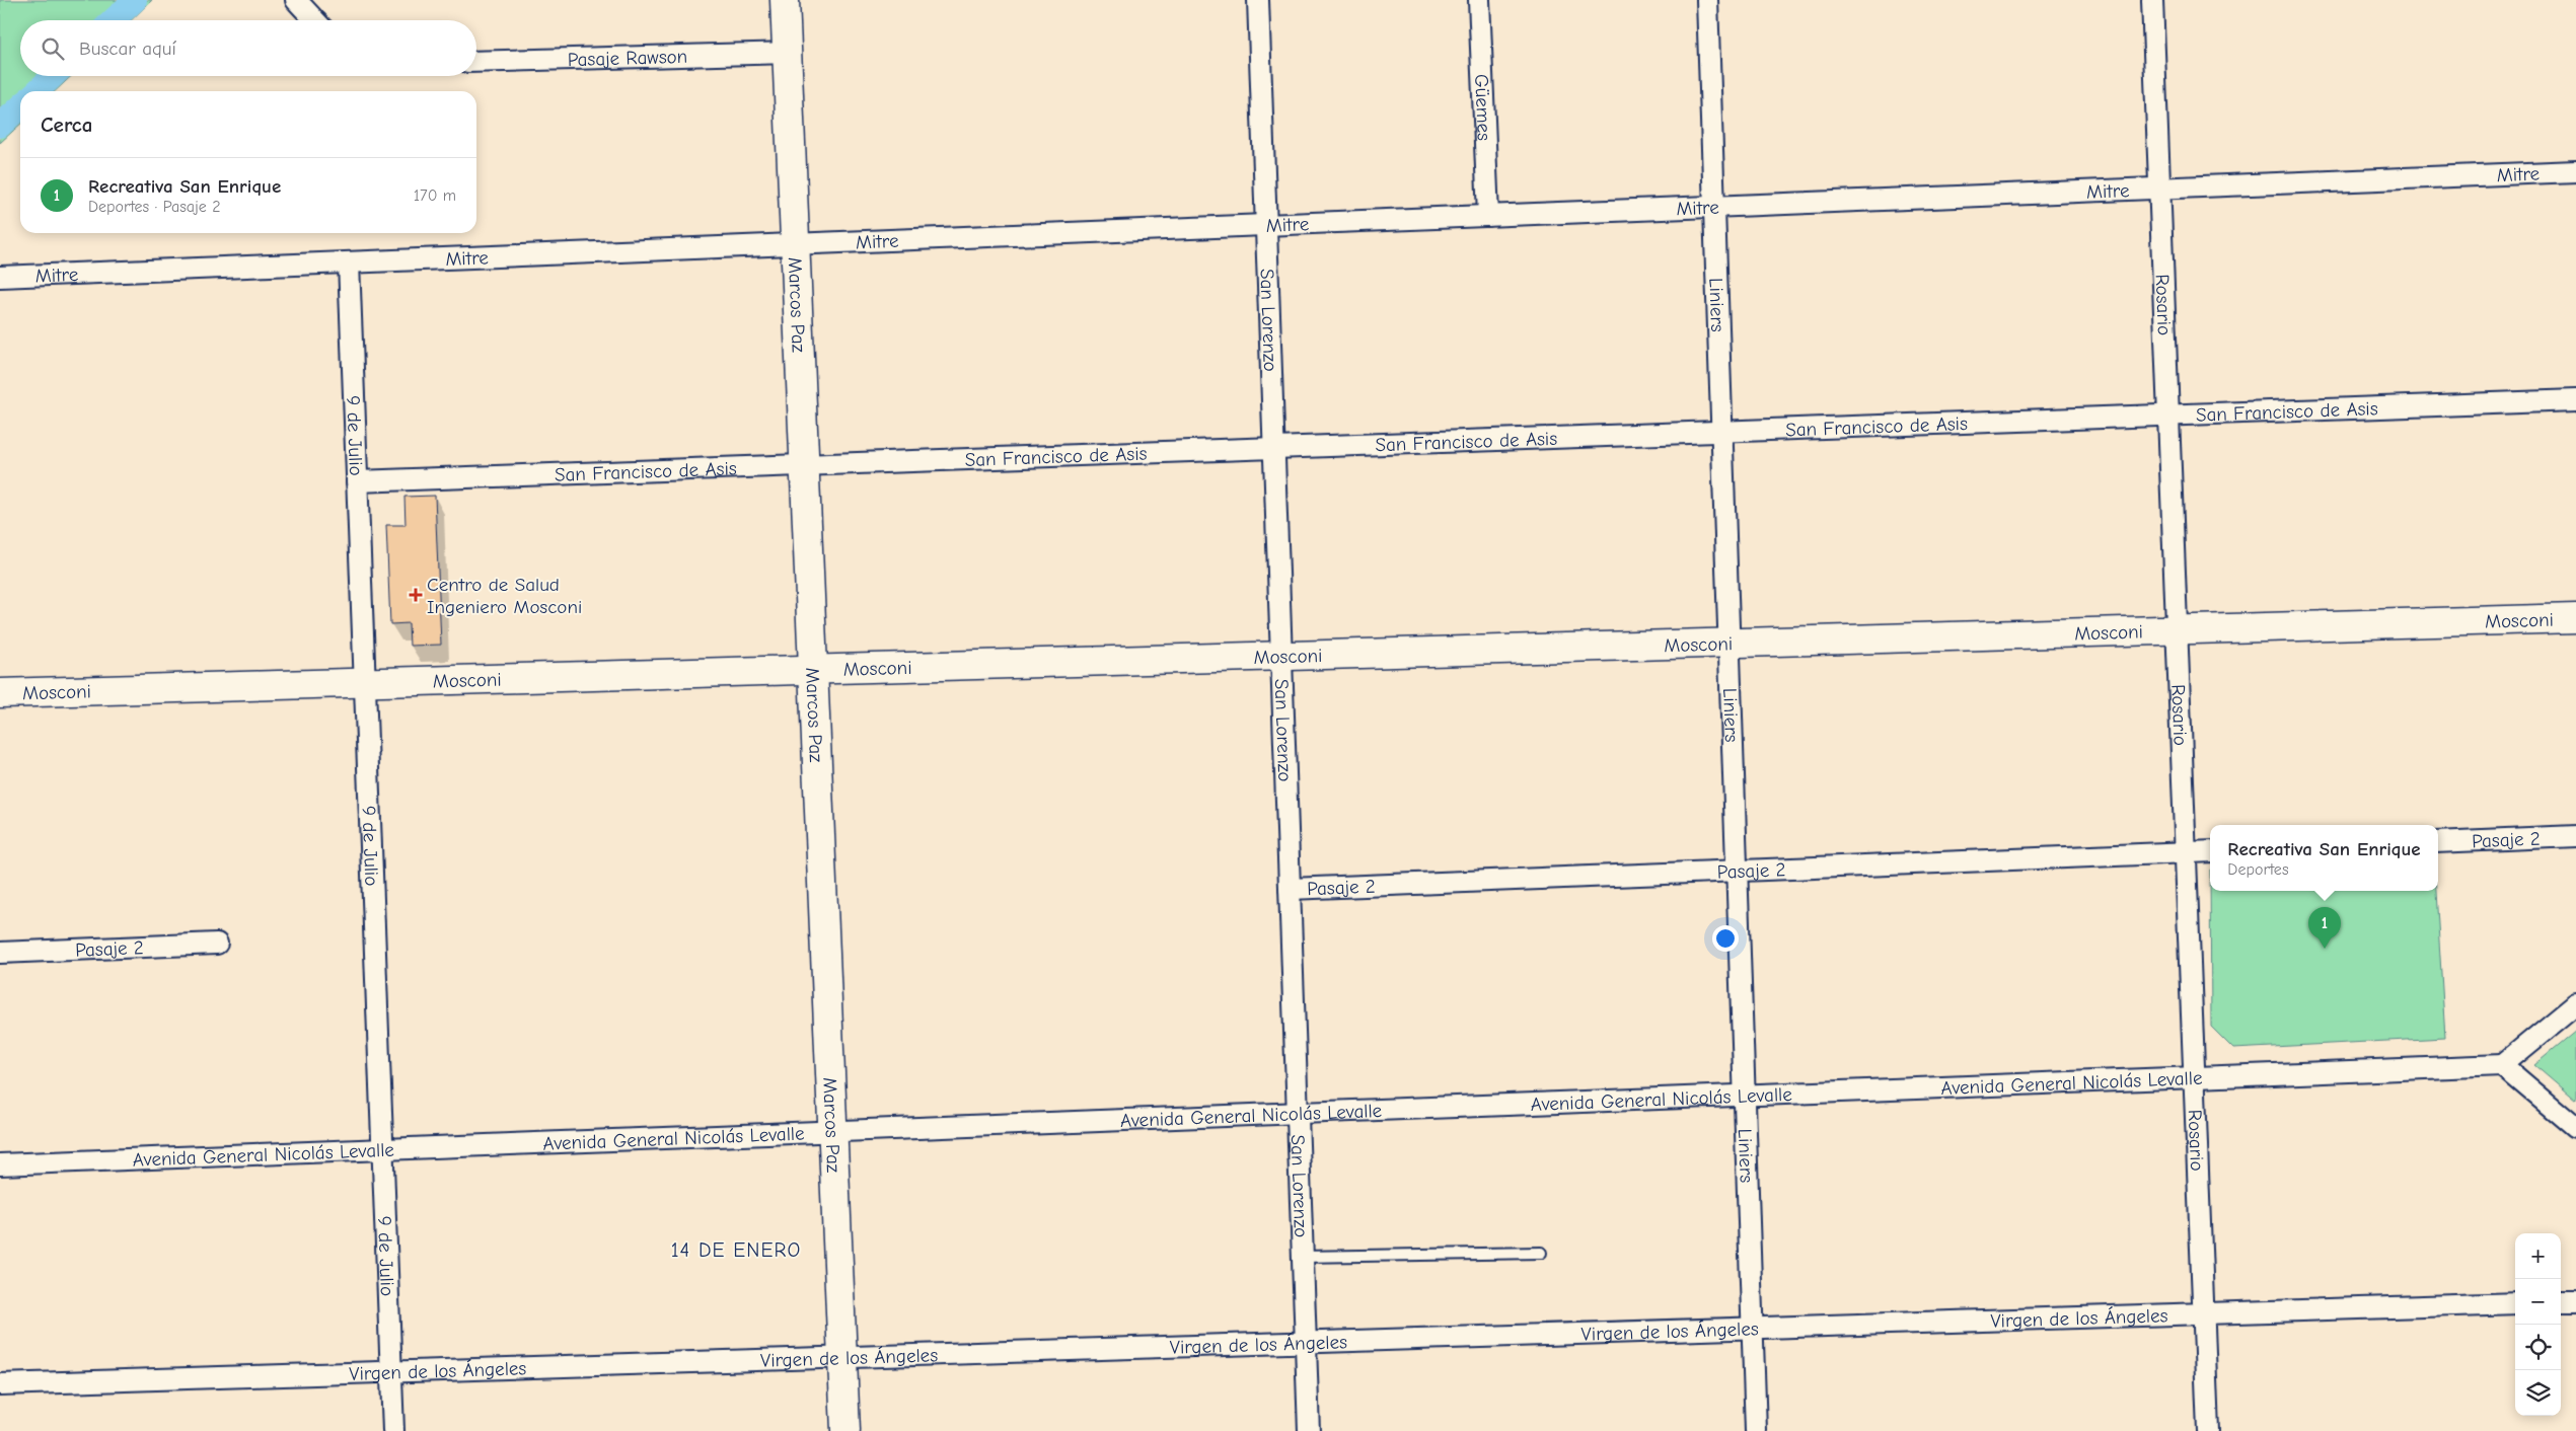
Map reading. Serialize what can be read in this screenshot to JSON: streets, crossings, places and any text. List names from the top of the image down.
{
  "streets": {
    "street": [
      "Pasaje Rawson",
      "Güemes",
      "Mitre",
      "Marcos Paz",
      "Liniers",
      "Rosario",
      "San Lorenzo",
      "San Francisco de Asis",
      "9 de Julio",
      "Mosconi",
      "Pasaje 2",
      "Avenida General Nicolás Levalle",
      "Virgen de los Ángeles"
    ]
  },
  "crossings": [
    ["Pasaje Rawson", "Marcos Paz"],
    ["Güemes", "Mitre"],
    ["Mitre", "Marcos Paz"],
    ["Mitre", "Liniers"],
    ["Mitre", "Rosario"],
    ["Mitre", "San Lorenzo"],
    ["Mitre", "9 de Julio"],
    ["Marcos Paz", "San Francisco de Asis"],
    ["Marcos Paz", "Mosconi"],
    ["Marcos Paz", "Avenida General Nicolás Levalle"],
    ["Marcos Paz", "Virgen de los Ángeles"],
    ["Liniers", "San Francisco de Asis"],
    ["Liniers", "Mosconi"],
    ["Liniers", "Pasaje 2"],
    ["Liniers", "Avenida General Nicolás Levalle"],
    ["Liniers", "Virgen de los Ángeles"],
    ["Rosario", "San Francisco de Asis"],
    ["Rosario", "Mosconi"],
    ["Rosario", "Pasaje 2"],
    ["Rosario", "Avenida General Nicolás Levalle"],
    ["Rosario", "Virgen de los Ángeles"],
    ["San Lorenzo", "San Francisco de Asis"],
    ["San Lorenzo", "Mosconi"],
    ["San Lorenzo", "Pasaje 2"],
    ["San Lorenzo", "Avenida General Nicolás Levalle"],
    ["San Lorenzo", "Virgen de los Ángeles"],
    ["San Francisco de Asis", "9 de Julio"],
    ["9 de Julio", "Mosconi"],
    ["9 de Julio", "Avenida General Nicolás Levalle"],
    ["9 de Julio", "Virgen de los Ángeles"]
  ],
  "districts": ["14 DE ENERO"],
  "places": {
    "health": ["Centro de Salud Ingeniero Mosconi"]
  },
  "page": {
    "search": "Buscar aquí",
    "heading": "Cerca",
    "list": [
      {
        "mark": "1",
        "name": "Recreativa San Enrique",
        "note": "Deportes · Pasaje 2",
        "value": "170 m"
      }
    ],
    "popup": ["Recreativa San Enrique", "Deportes"],
    "pins": "1",
    "map_buttons": ["+", "−"]
  }
}
